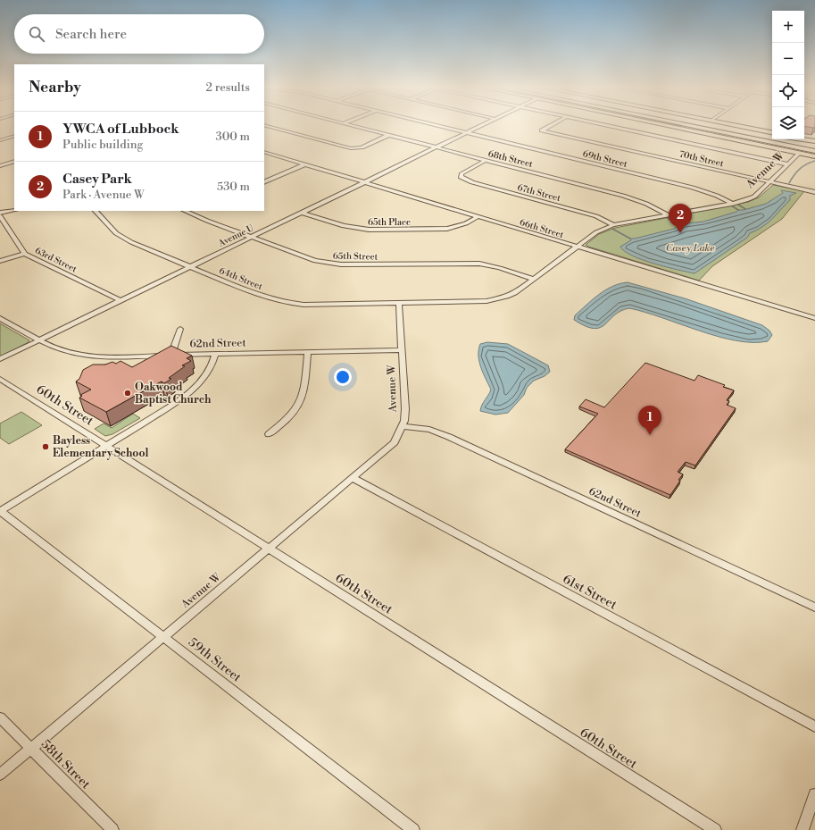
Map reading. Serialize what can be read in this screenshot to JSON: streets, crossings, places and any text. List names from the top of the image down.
{
  "streets": {
    "street": [
      "68th Street",
      "69th Street",
      "70th Street",
      "Avenue W",
      "67th Street",
      "65th Place",
      "66th Street",
      "Avenue U",
      "65th Street",
      "63rd Street",
      "64th Street",
      "62nd Street",
      "60th Street",
      "61st Street",
      "59th Street",
      "58th Street"
    ]
  },
  "crossings": [
    ["68th Street", "Avenue W"],
    ["68th Street", "67th Street"],
    ["68th Street", "Avenue U"],
    ["69th Street", "Avenue W"],
    ["69th Street", "Avenue U"],
    ["70th Street", "Avenue W"],
    ["Avenue W", "67th Street"],
    ["Avenue W", "66th Street"],
    ["Avenue W", "65th Street"],
    ["Avenue W", "64th Street"],
    ["Avenue W", "62nd Street"],
    ["Avenue W", "60th Street"],
    ["Avenue W", "61st Street"],
    ["Avenue W", "59th Street"],
    ["Avenue W", "58th Street"],
    ["65th Place", "66th Street"],
    ["65th Place", "Avenue U"],
    ["66th Street", "Avenue U"],
    ["Avenue U", "65th Street"],
    ["Avenue U", "63rd Street"],
    ["Avenue U", "64th Street"],
    ["Avenue U", "62nd Street"]
  ],
  "water": ["Casey Lake"],
  "places": ["Oakwood Baptist Church", "Bayless Elementary School"],
  "page": {
    "map_buttons": ["+", "−"],
    "search": "Search here",
    "heading": ["Nearby", "2 results"],
    "list": [
      {
        "mark": "1",
        "name": "YWCA of Lubbock",
        "note": "Public building",
        "value": "300 m"
      },
      {
        "mark": "2",
        "name": "Casey Park",
        "note": "Park · Avenue W",
        "value": "530 m"
      }
    ],
    "pins": ["2", "1"]
  }
}
